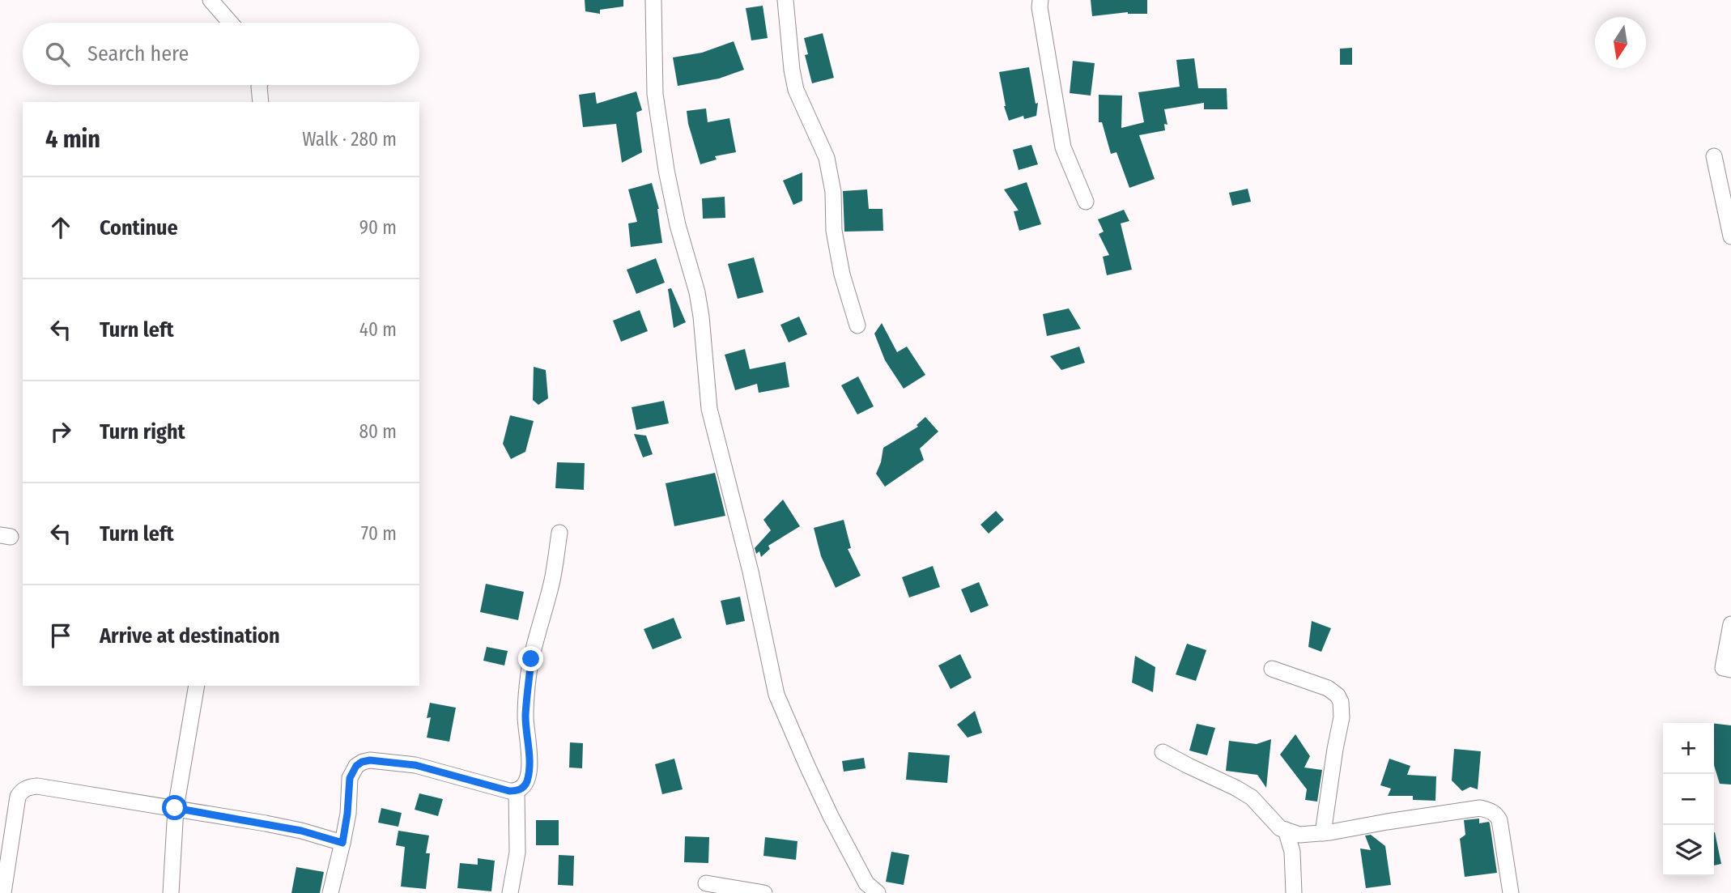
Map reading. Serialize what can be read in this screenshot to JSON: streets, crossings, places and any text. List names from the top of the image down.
{
  "north": "bottom",
  "page": {
    "search": "Search here",
    "heading": ["4 min", "Walk · 280 m"],
    "list": [
      ["Continue", "90 m"],
      ["Turn left", "40 m"],
      ["Turn right", "80 m"],
      ["Turn left", "70 m"],
      "Arrive at destination"
    ],
    "map_buttons": ["+", "−"]
  }
}
